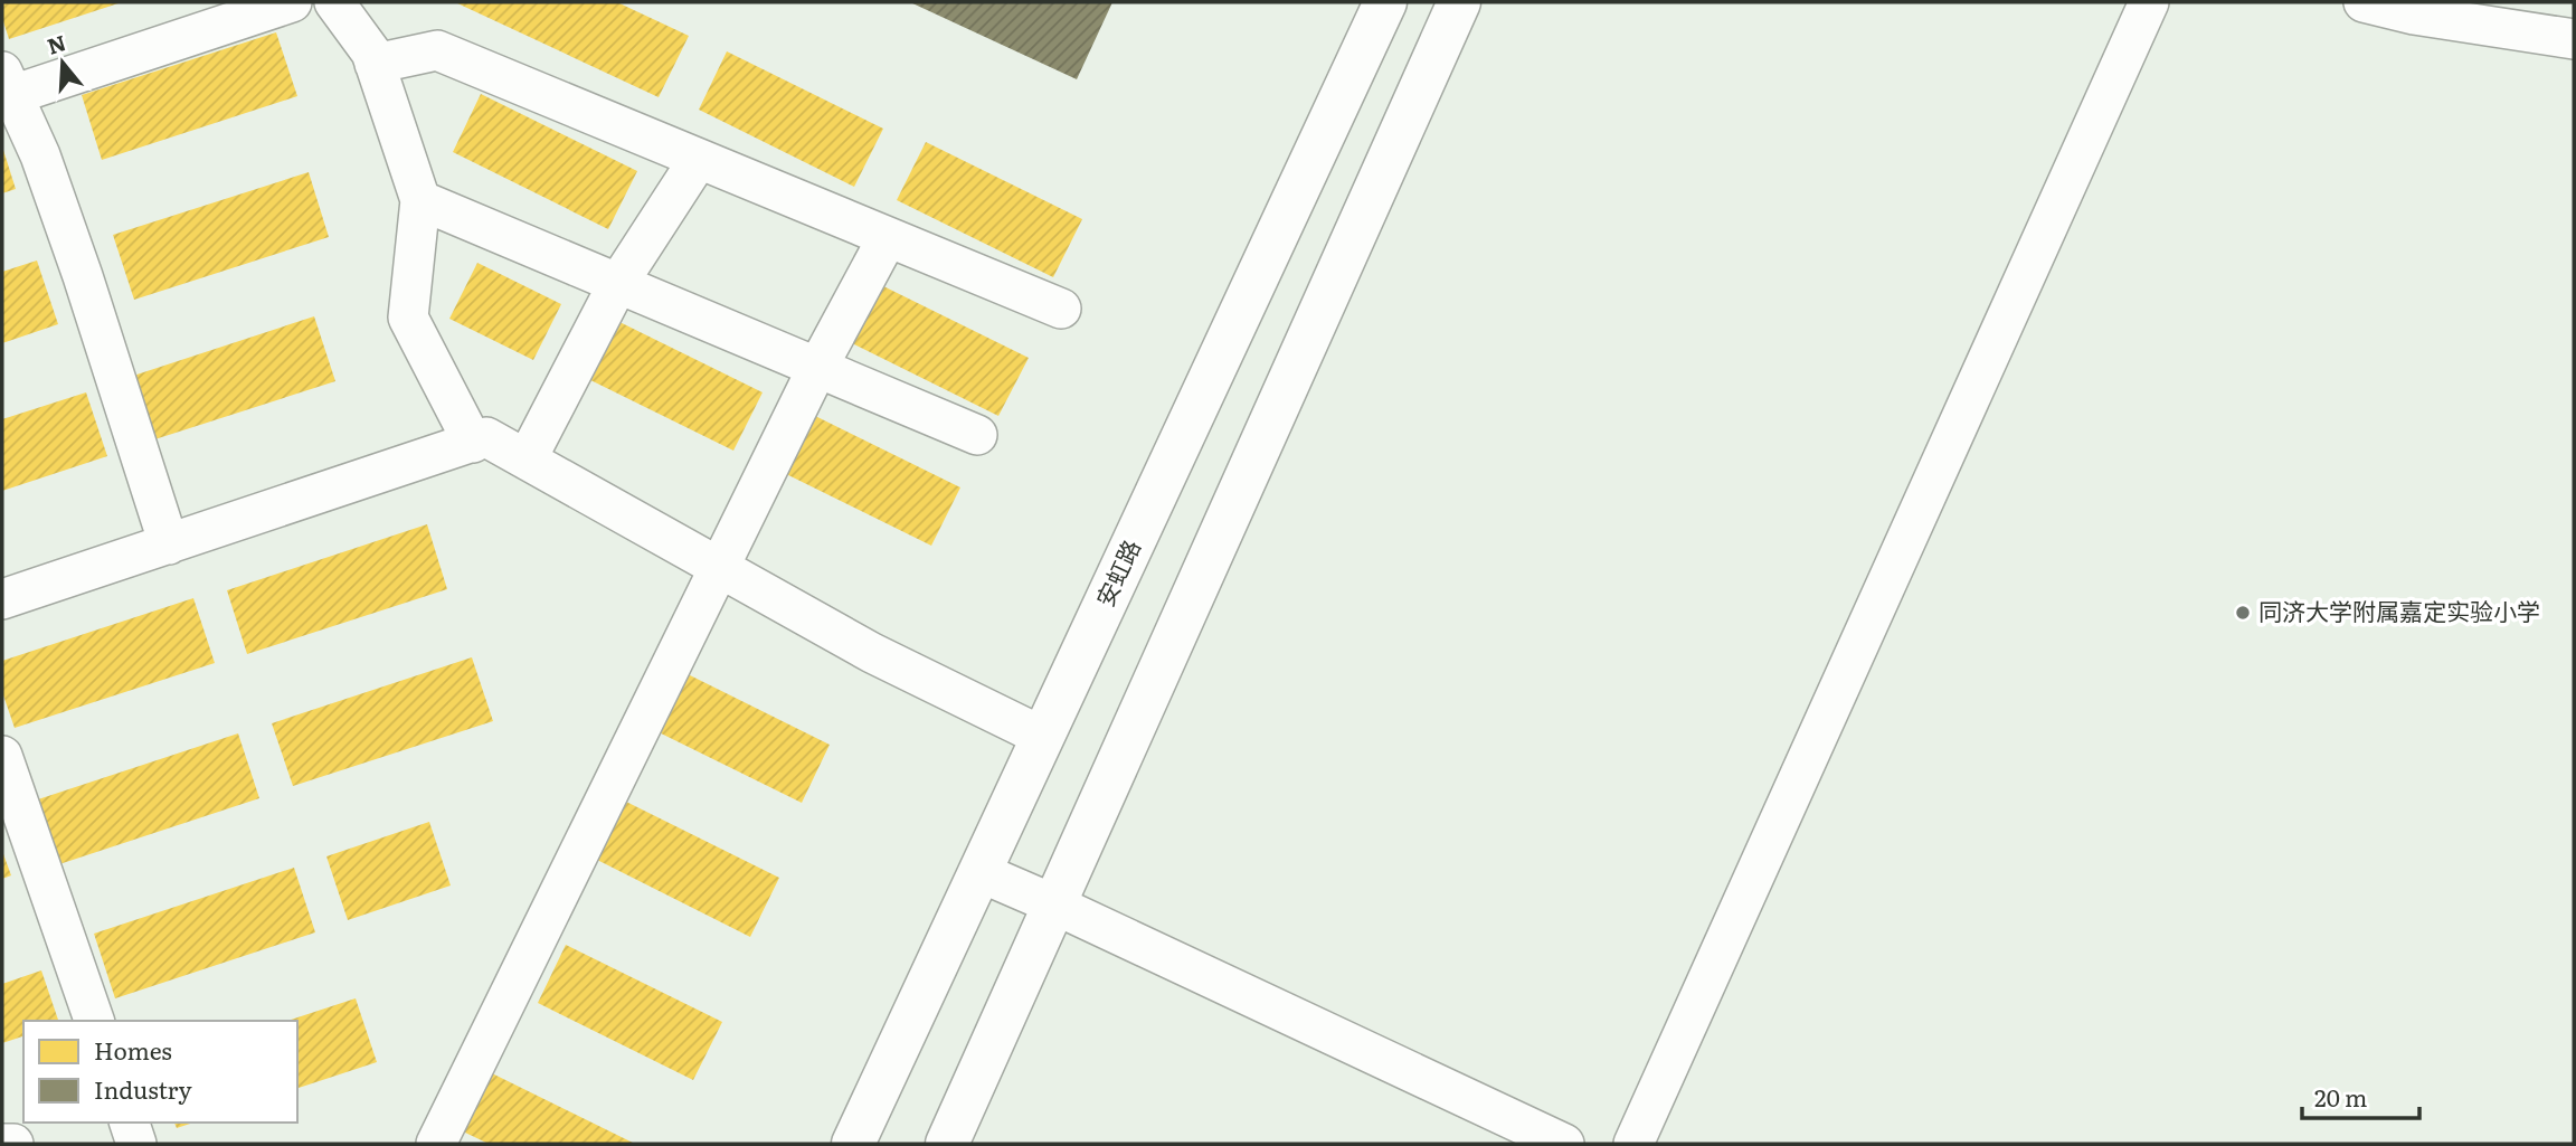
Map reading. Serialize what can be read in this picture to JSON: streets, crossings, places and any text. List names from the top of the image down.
{
  "streets": {
    "main road": ["安虹路"]
  },
  "places": ["同济大学附属嘉定实验小学"],
  "legend": ["Homes", "Industry"],
  "scale_bar": "20 m",
  "north": "top"
}
